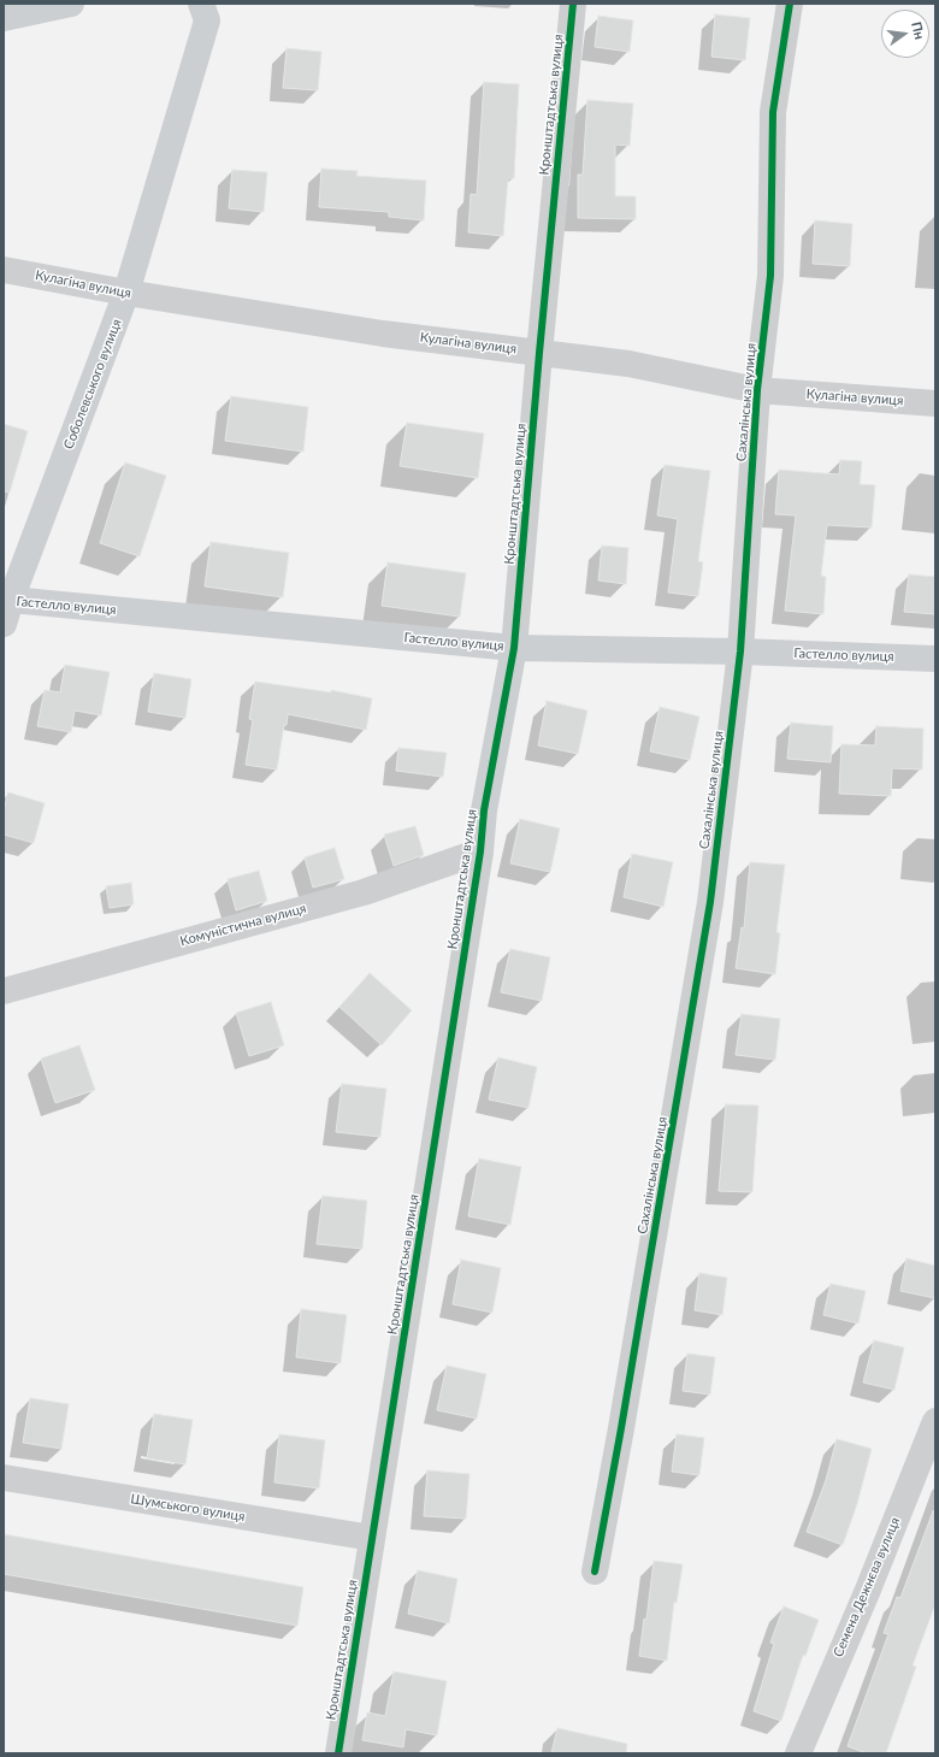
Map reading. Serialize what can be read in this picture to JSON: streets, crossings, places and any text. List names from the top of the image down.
{
  "streets": {
    "street": [
      "Кронштадтська вулиця",
      "Кулагіна вулиця",
      "Соболевського вулиця",
      "Сахалінська вулиця",
      "Гастелло вулиця",
      "Комуністична вулиця",
      "Шумського вулиця",
      "Семена Дежнєва вулиця"
    ]
  },
  "crossings": [
    ["Кронштадтська вулиця", "Кулагіна вулиця"],
    ["Кронштадтська вулиця", "Гастелло вулиця"],
    ["Кронштадтська вулиця", "Комуністична вулиця"],
    ["Кронштадтська вулиця", "Шумського вулиця"],
    ["Кулагіна вулиця", "Соболевського вулиця"],
    ["Кулагіна вулиця", "Сахалінська вулиця"],
    ["Соболевського вулиця", "Гастелло вулиця"],
    ["Сахалінська вулиця", "Гастелло вулиця"]
  ],
  "north": "right"
}
